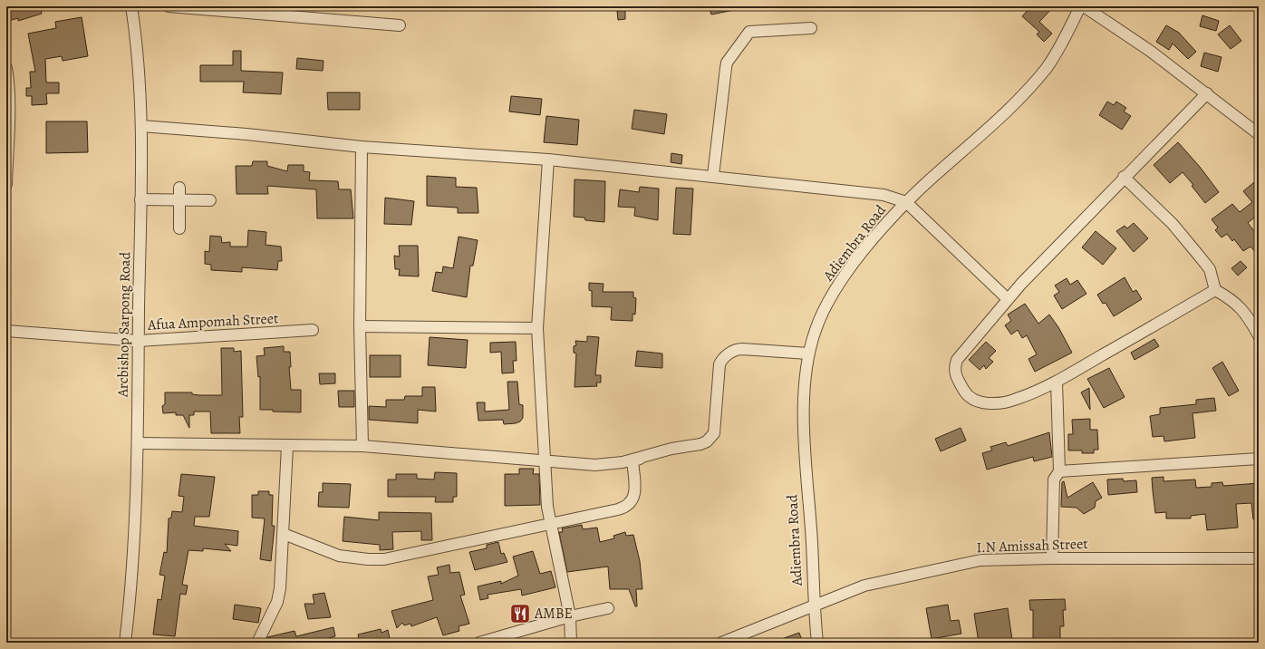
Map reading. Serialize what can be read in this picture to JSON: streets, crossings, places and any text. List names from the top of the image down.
{
  "streets": {
    "street": [
      "Adiembra Road",
      "Afua Ampomah Street",
      "Arcbishop Sarpong Road",
      "I.N Amissah Street"
    ]
  },
  "crossings": [
    ["Adiembra Road", "I.N Amissah Street"],
    ["Afua Ampomah Street", "Arcbishop Sarpong Road"]
  ],
  "places": {
    "restaurant": ["AMBE"]
  }
}
